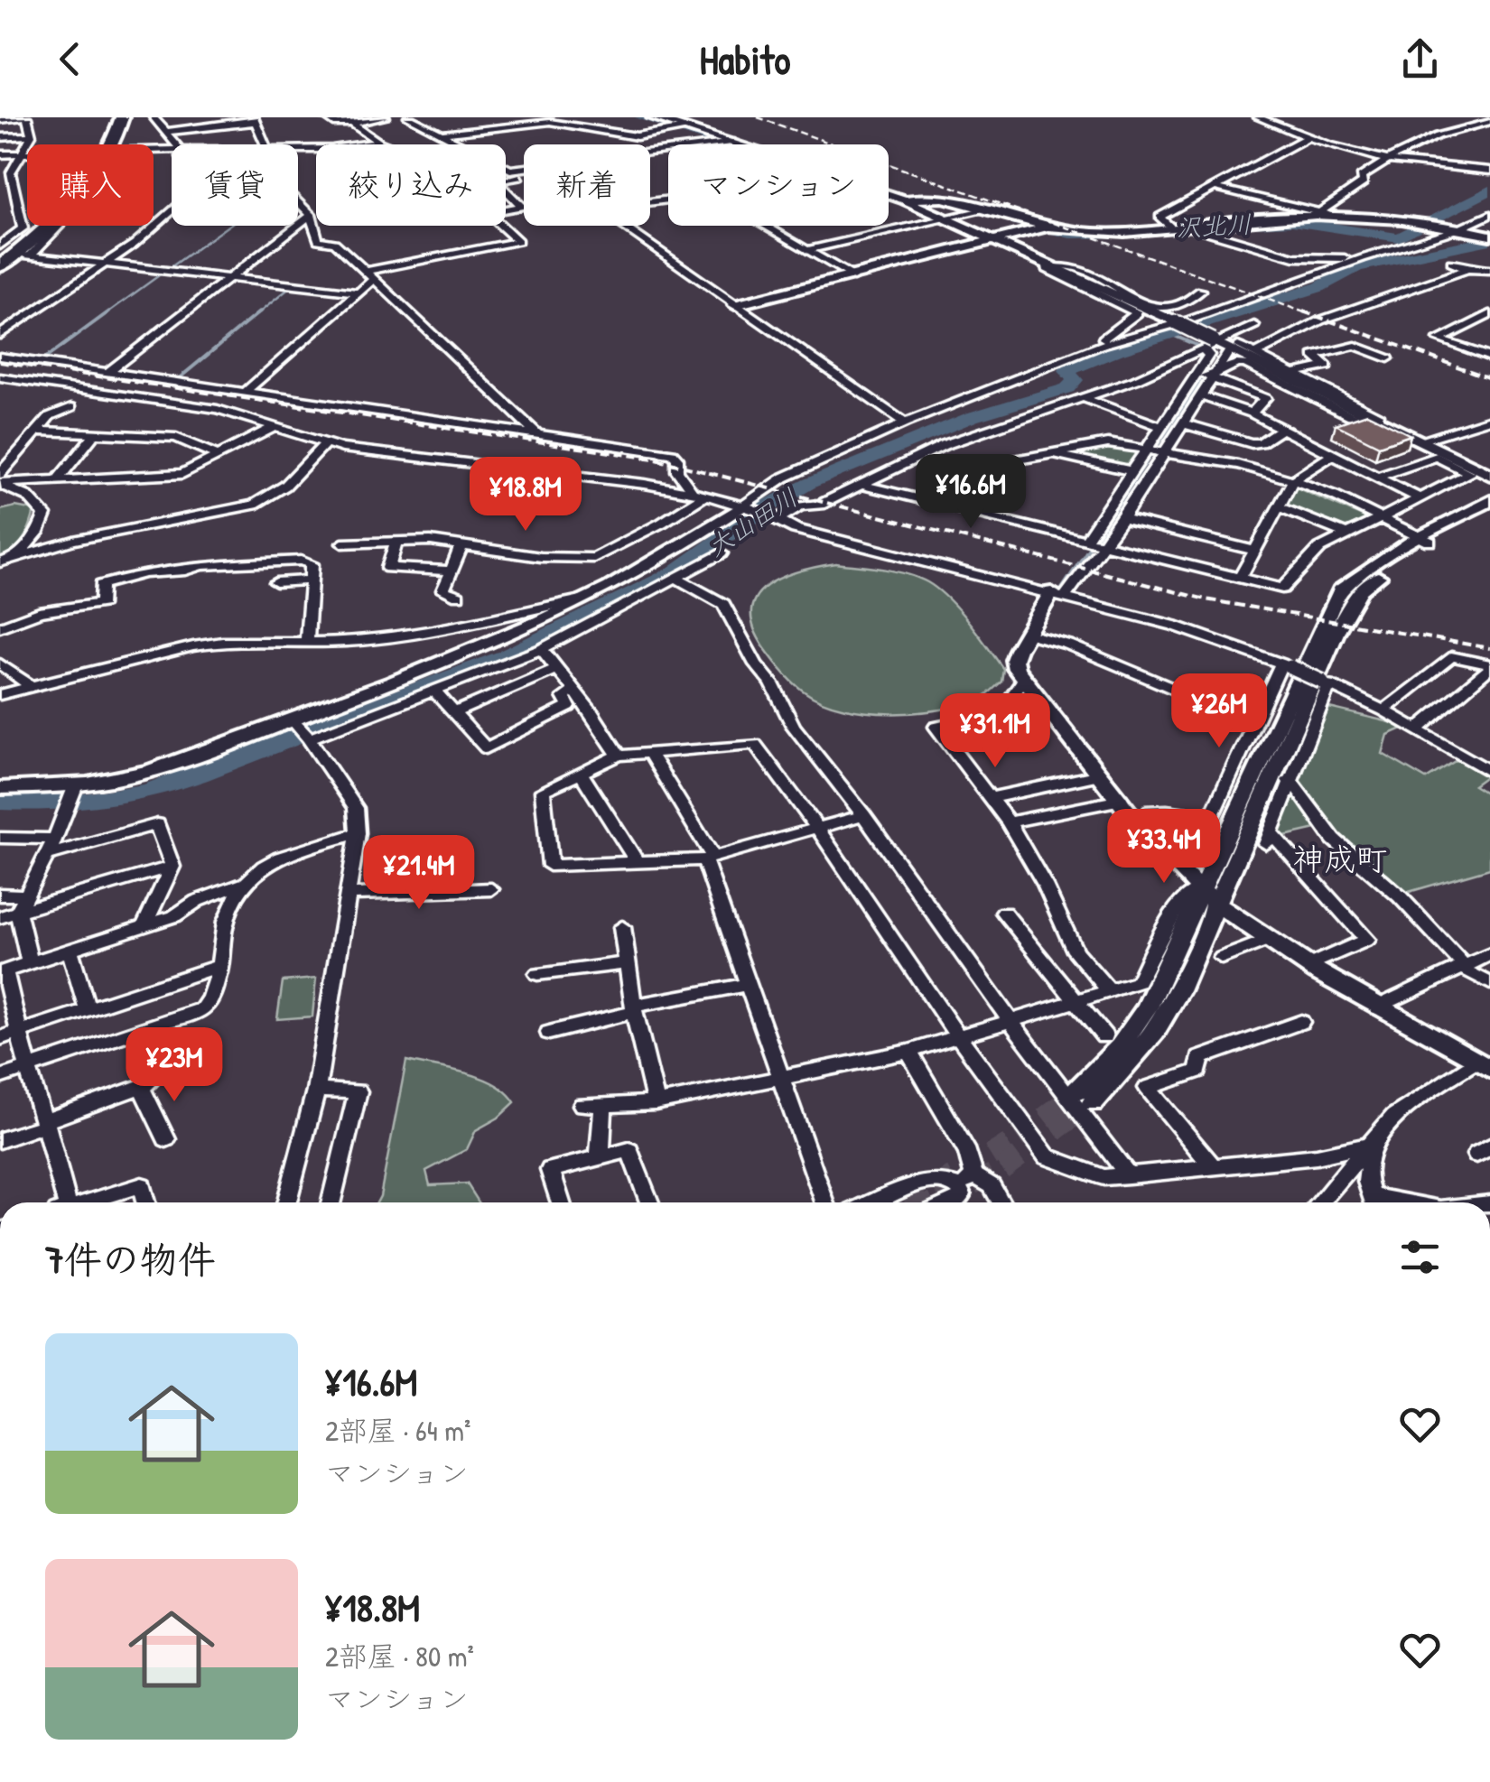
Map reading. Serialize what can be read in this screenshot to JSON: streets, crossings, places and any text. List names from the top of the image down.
{
  "districts": ["神成町"],
  "water": ["沢北川", "大山田川"],
  "page": {
    "header": "Habito",
    "chip": [
      "購入",
      "賃貸",
      "絞り込み",
      "新着",
      "マンション"
    ],
    "price": [
      "¥16.6M",
      "¥18.8M",
      "¥26M",
      "¥31.1M",
      "¥33.4M",
      "¥21.4M",
      "¥23M"
    ],
    "heading": "7件の物件",
    "list": [
      {
        "name": "¥16.6M",
        "note": "2部屋 · 64 m² · マンション"
      },
      {
        "name": "¥18.8M",
        "note": "2部屋 · 80 m² · マンション"
      }
    ]
  }
}
